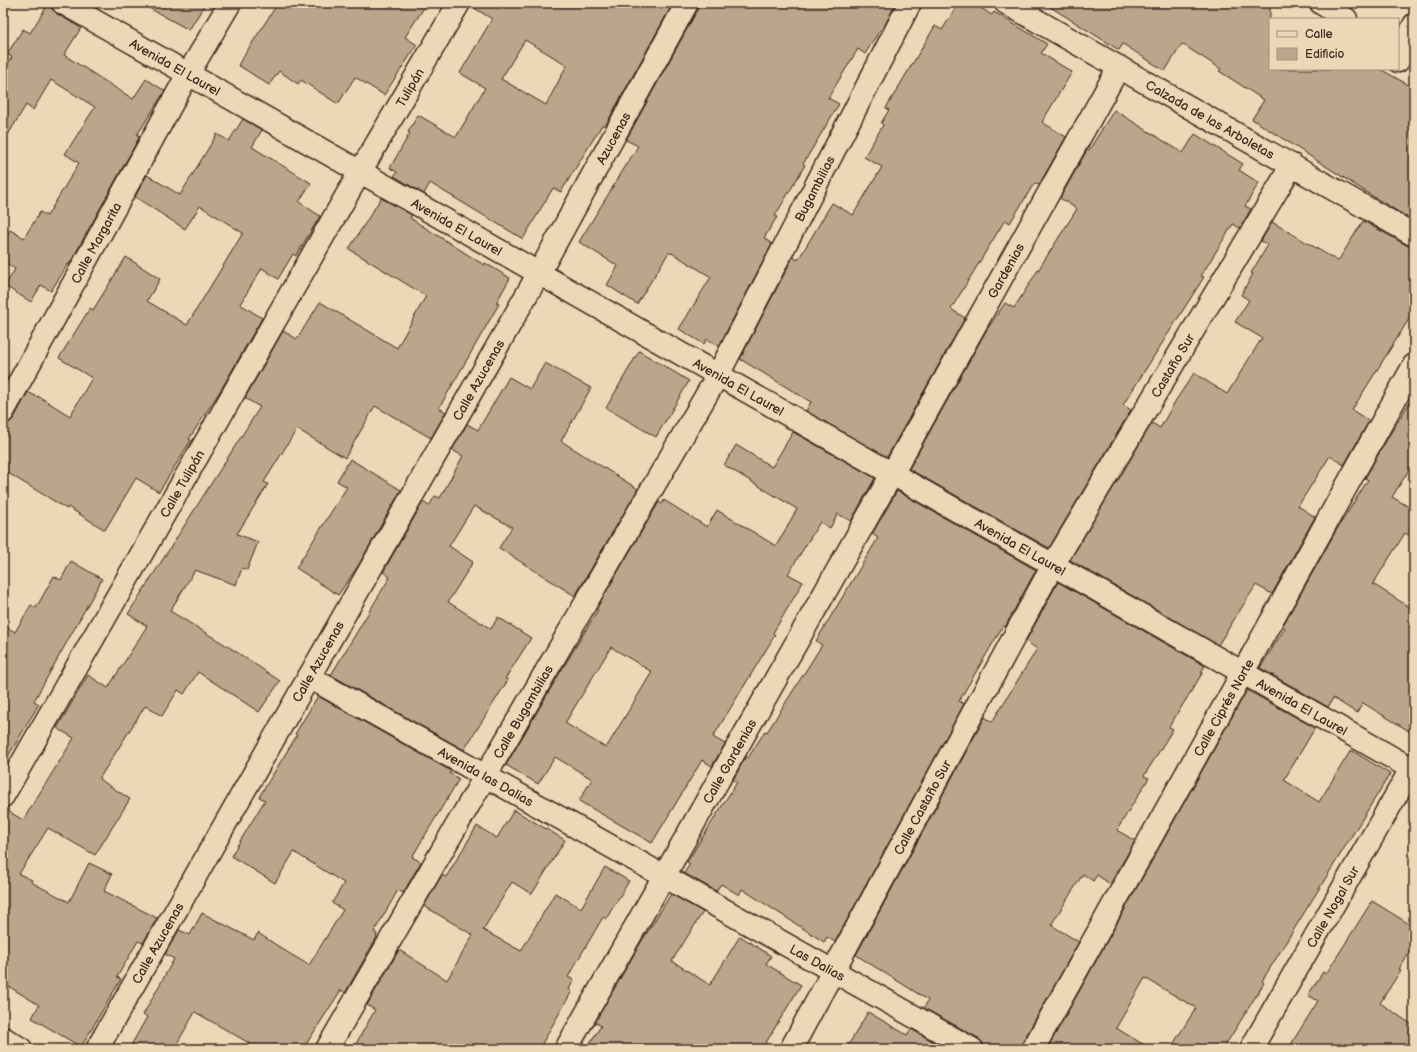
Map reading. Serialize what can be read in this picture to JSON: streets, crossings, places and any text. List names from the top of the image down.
{
  "streets": {
    "street": [
      "Avenida El Laurel",
      "Tulipán",
      "Calzada de las Arboletas",
      "Azucenas",
      "Bugambilias",
      "Calle Margarita",
      "Gardenias",
      "Castaño Sur",
      "Calle Azucenas",
      "Calle Tulipán",
      "Calle Ciprés Norte",
      "Calle Bugambilias",
      "Calle Gardenias",
      "Avenida las Dalias",
      "Calle Castaño Sur",
      "Calle Nogal Sur",
      "Las Dalias"
    ]
  },
  "crossings": [
    ["Avenida El Laurel", "Tulipán"],
    ["Avenida El Laurel", "Azucenas"],
    ["Avenida El Laurel", "Bugambilias"],
    ["Avenida El Laurel", "Calle Margarita"],
    ["Avenida El Laurel", "Gardenias"],
    ["Avenida El Laurel", "Castaño Sur"],
    ["Avenida El Laurel", "Calle Azucenas"],
    ["Avenida El Laurel", "Calle Tulipán"],
    ["Avenida El Laurel", "Calle Ciprés Norte"],
    ["Avenida El Laurel", "Calle Bugambilias"],
    ["Avenida El Laurel", "Calle Gardenias"],
    ["Avenida El Laurel", "Calle Castaño Sur"],
    ["Avenida El Laurel", "Calle Nogal Sur"],
    ["Tulipán", "Calle Tulipán"],
    ["Calzada de las Arboletas", "Gardenias"],
    ["Calzada de las Arboletas", "Castaño Sur"],
    ["Azucenas", "Calle Azucenas"],
    ["Bugambilias", "Calle Bugambilias"],
    ["Gardenias", "Calle Gardenias"],
    ["Castaño Sur", "Calle Castaño Sur"],
    ["Calle Azucenas", "Avenida las Dalias"],
    ["Calle Bugambilias", "Avenida las Dalias"],
    ["Calle Gardenias", "Avenida las Dalias"],
    ["Calle Gardenias", "Las Dalias"],
    ["Avenida las Dalias", "Las Dalias"],
    ["Calle Castaño Sur", "Las Dalias"]
  ],
  "legend": ["Calle", "Edificio"]
}
